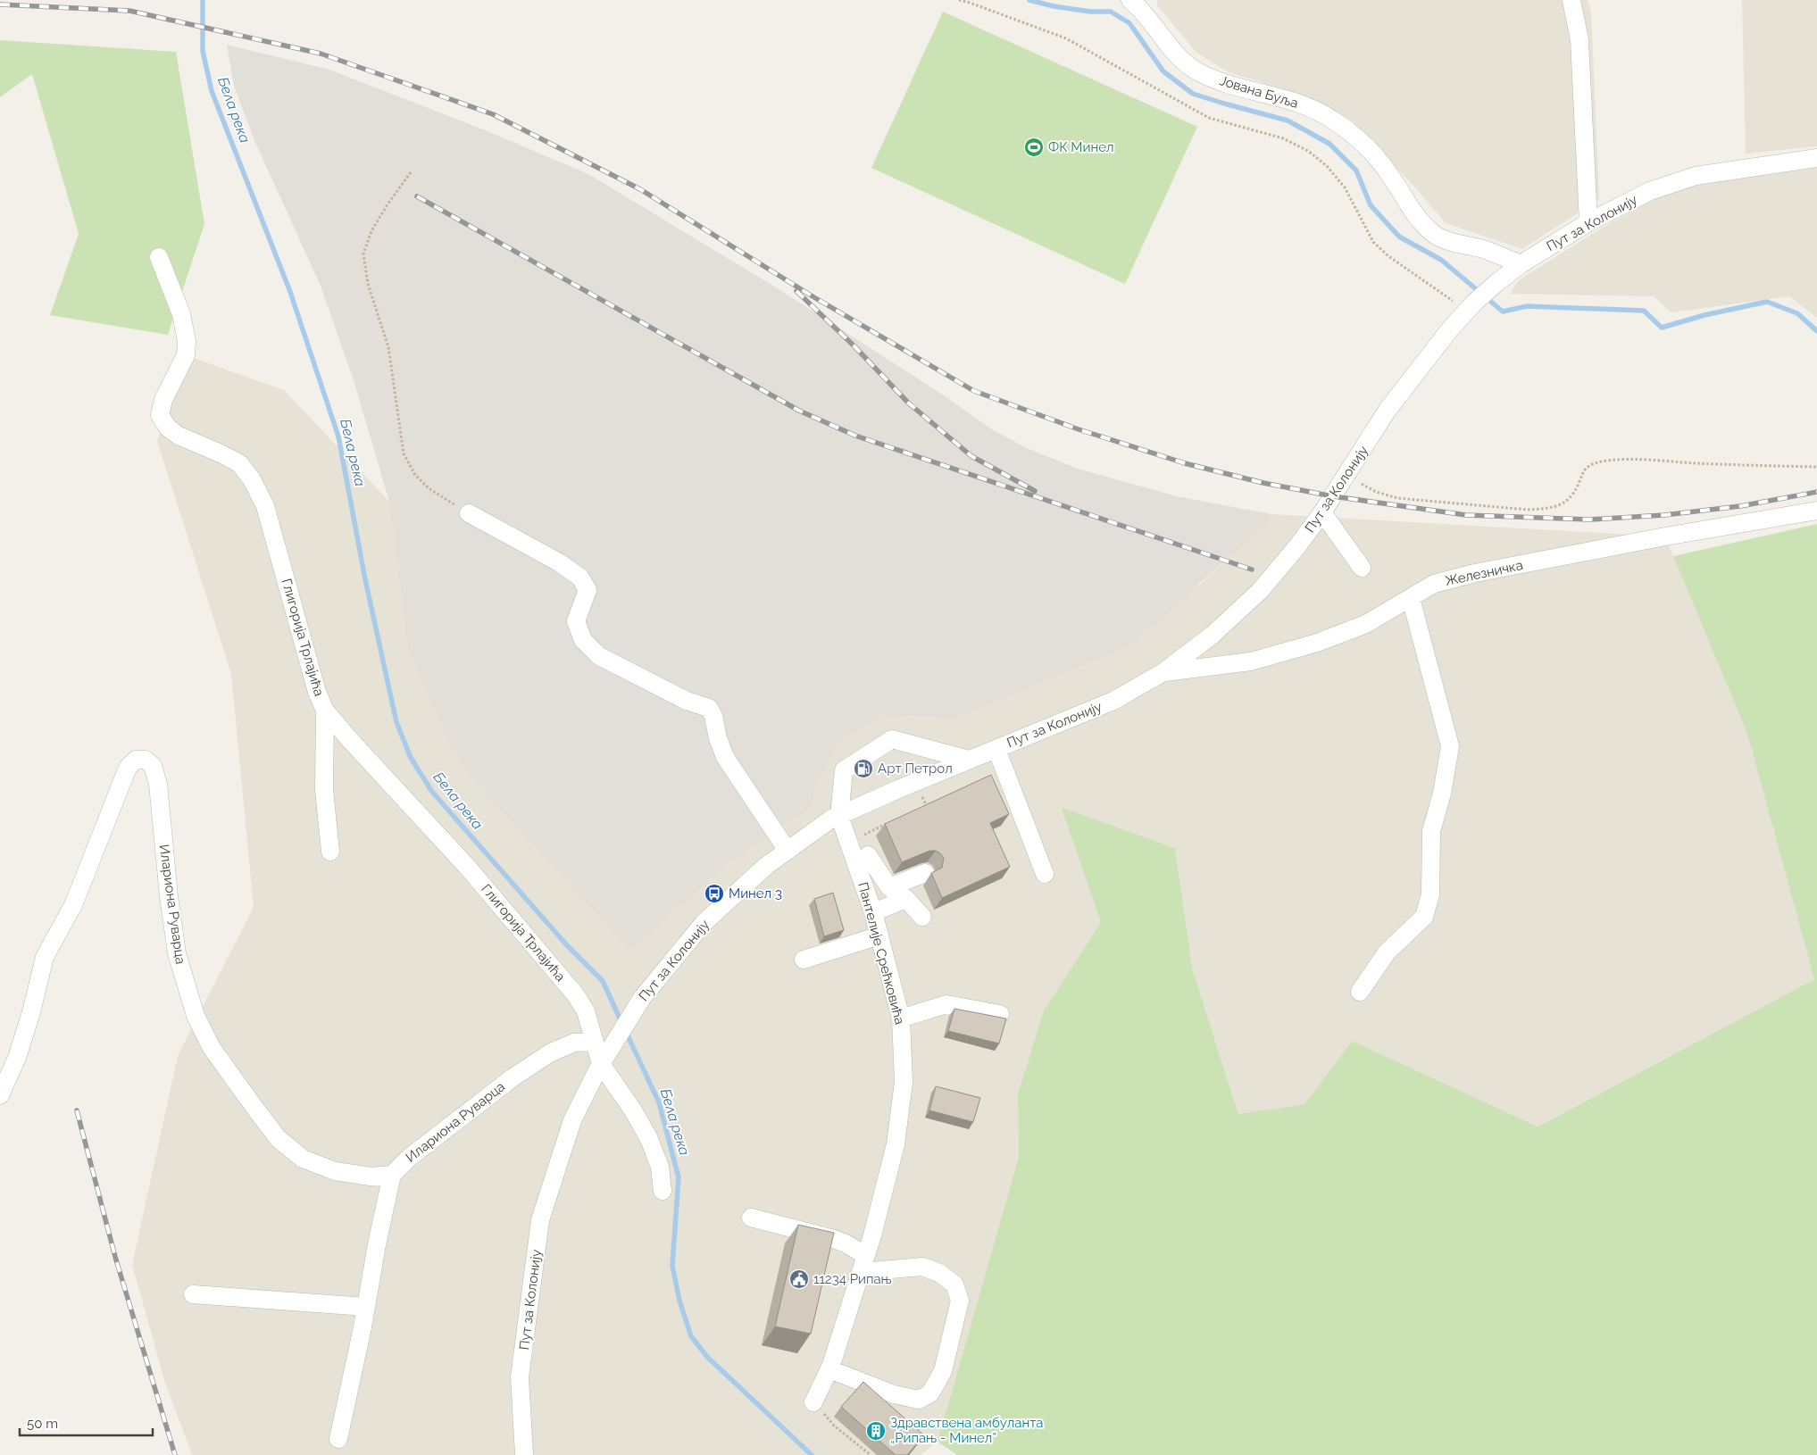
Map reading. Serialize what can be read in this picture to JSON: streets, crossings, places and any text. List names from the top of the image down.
{
  "streets": {
    "street": [
      "Јована Буља",
      "Пут за Колонију",
      "Железничка",
      "Глигорија Трлајића",
      "Илариона Руварца",
      "Пантелије Срећковића"
    ]
  },
  "crossings": [
    ["Јована Буља", "Пут за Колонију"],
    ["Пут за Колонију", "Железничка"],
    ["Пут за Колонију", "Глигорија Трлајића"],
    ["Пут за Колонију", "Пантелије Срећковића"],
    ["Глигорија Трлајића", "Илариона Руварца"]
  ],
  "water": ["Бела река"],
  "places": {
    "sports": ["ФК Минел"],
    "fuel station": ["Арт Петрол"],
    "bus stop": ["Минел 3"],
    "public building": ["11234 Рипањ"],
    "building": ["Здравствена амбуланта „Рипањ - Минел”"]
  },
  "scale_bar": "50 m"
}
